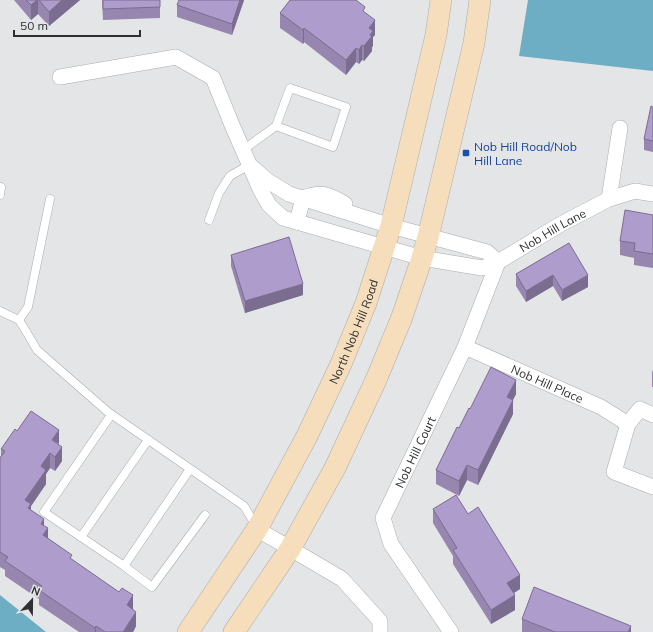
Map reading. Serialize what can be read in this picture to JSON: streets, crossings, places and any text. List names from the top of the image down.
{
  "streets": {
    "main road": ["North Nob Hill Road"],
    "street": ["Nob Hill Lane", "Nob Hill Place", "Nob Hill Court"]
  },
  "crossings": [
    ["Nob Hill Lane", "North Nob Hill Road"],
    ["Nob Hill Lane", "Nob Hill Court"],
    ["Nob Hill Place", "Nob Hill Court"]
  ],
  "places": {
    "transit": ["Nob Hill Road/Nob Hill Lane"]
  },
  "scale_bar": "50 m",
  "north": "top"
}
